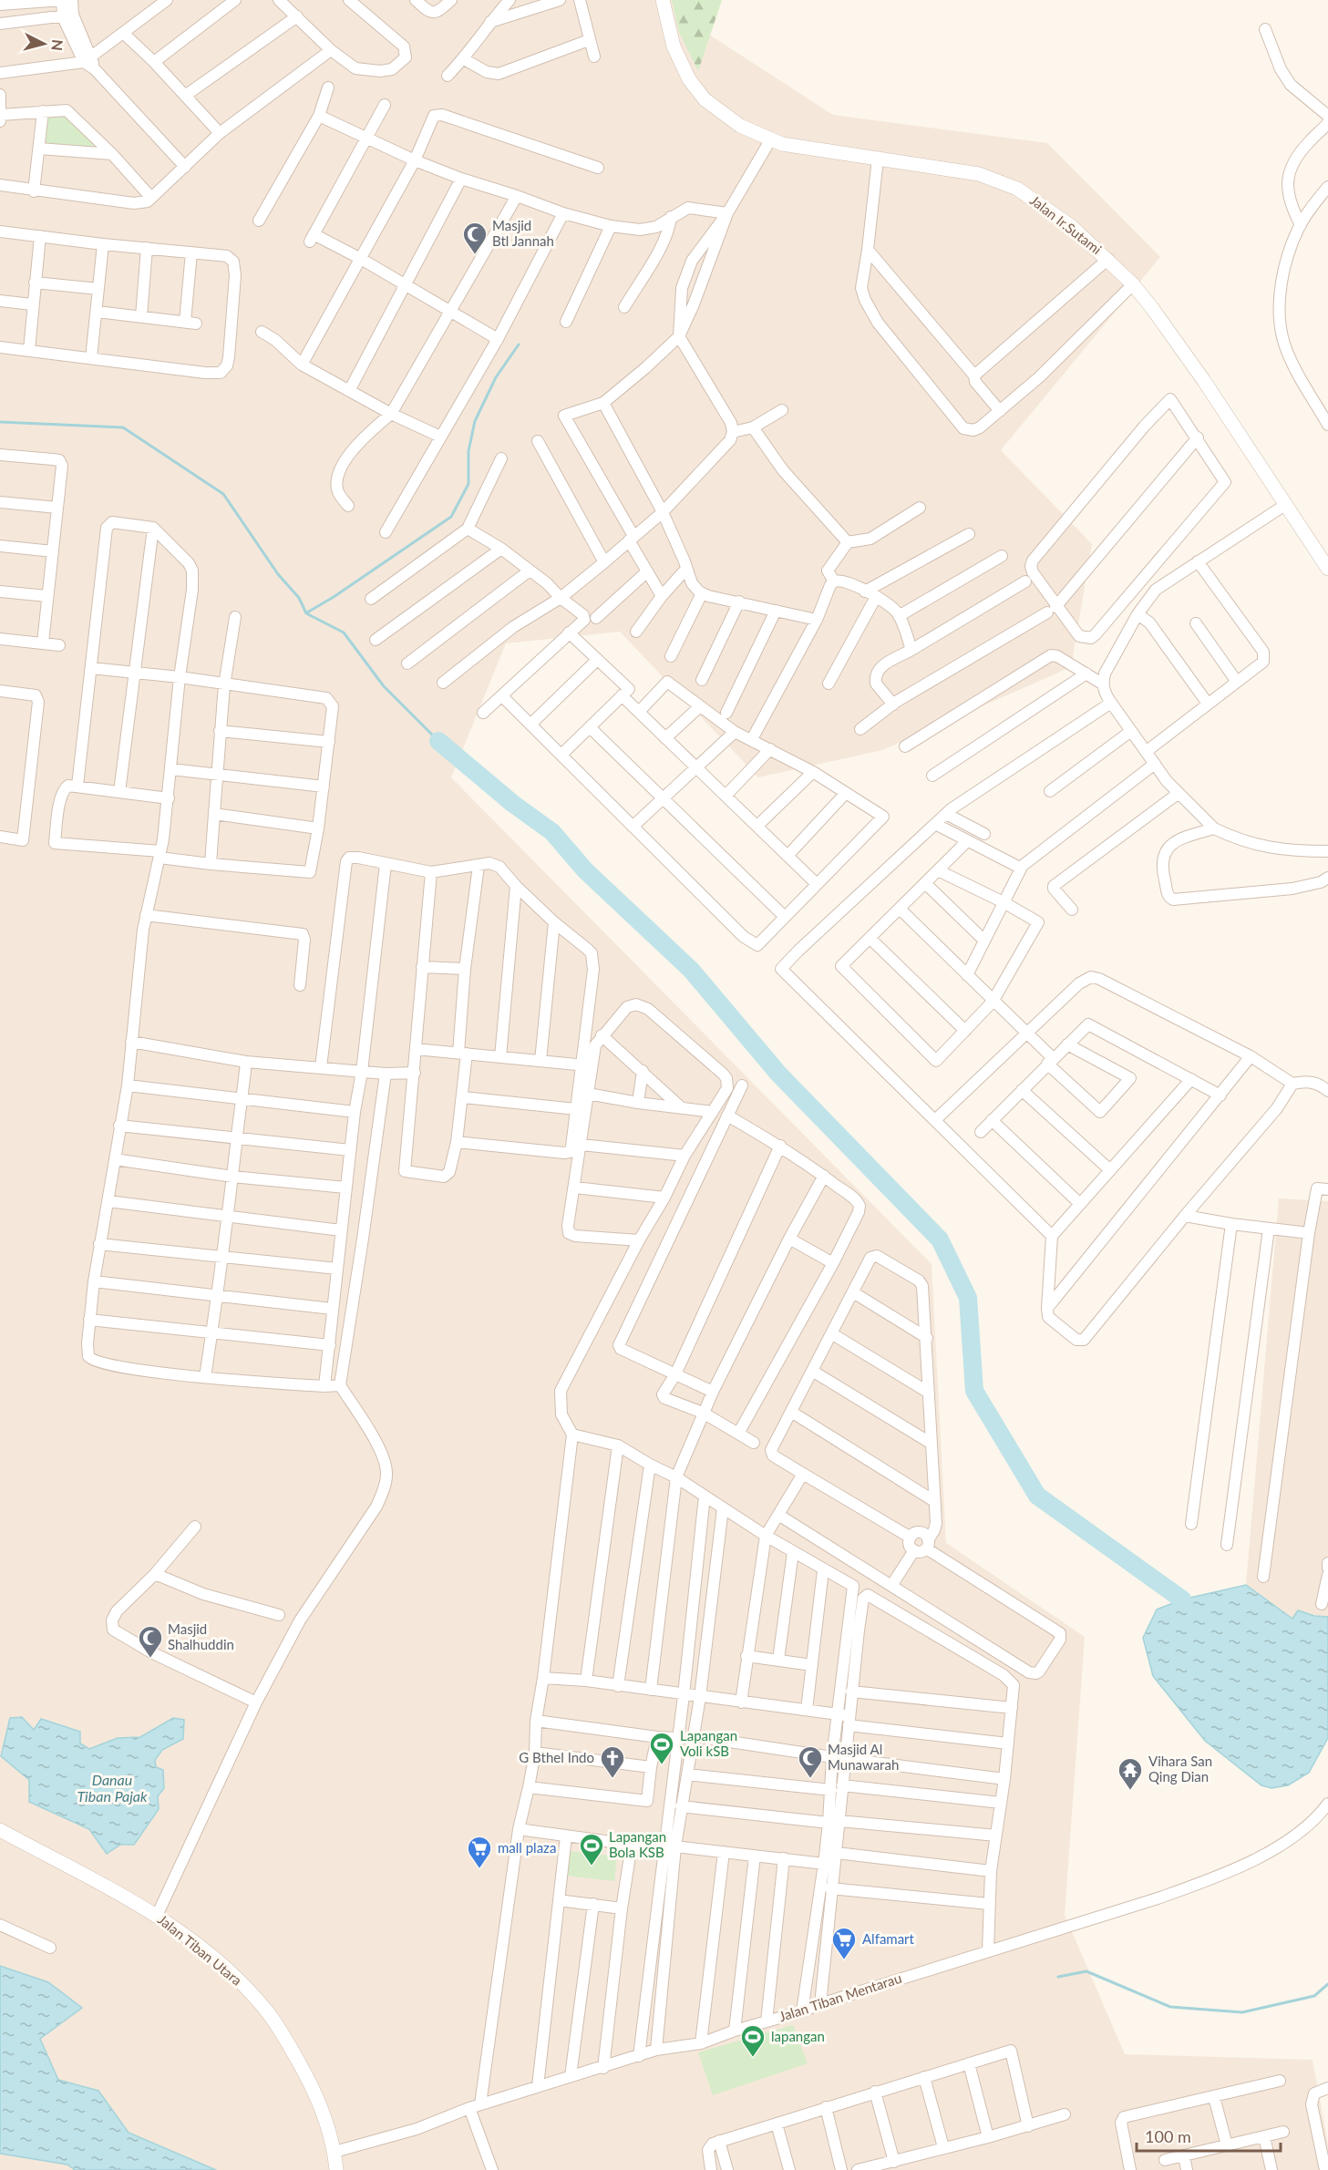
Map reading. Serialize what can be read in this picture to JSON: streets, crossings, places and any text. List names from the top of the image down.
{
  "streets": {
    "street": ["Jalan Ir.Sutami", "Jalan Tiban Utara", "Jalan Tiban Mentarau"]
  },
  "crossings": [
    ["Jalan Tiban Utara", "Jalan Tiban Mentarau"]
  ],
  "water": ["Danau Tiban Pajak"],
  "places": {
    "mosque": ["Masjid Btl Jannah", "Masjid Shalhuddin", "Masjid Al Munawarah"],
    "sports": ["Lapangan Voli kSB", "Lapangan Bola KSB", "lapangan"],
    "church": ["G Bthel Indo"],
    "temple": ["Vihara San Qing Dian"],
    "supermarket": ["mall plaza", "Alfamart"]
  },
  "scale_bar": "100 m",
  "north": "right"
}
